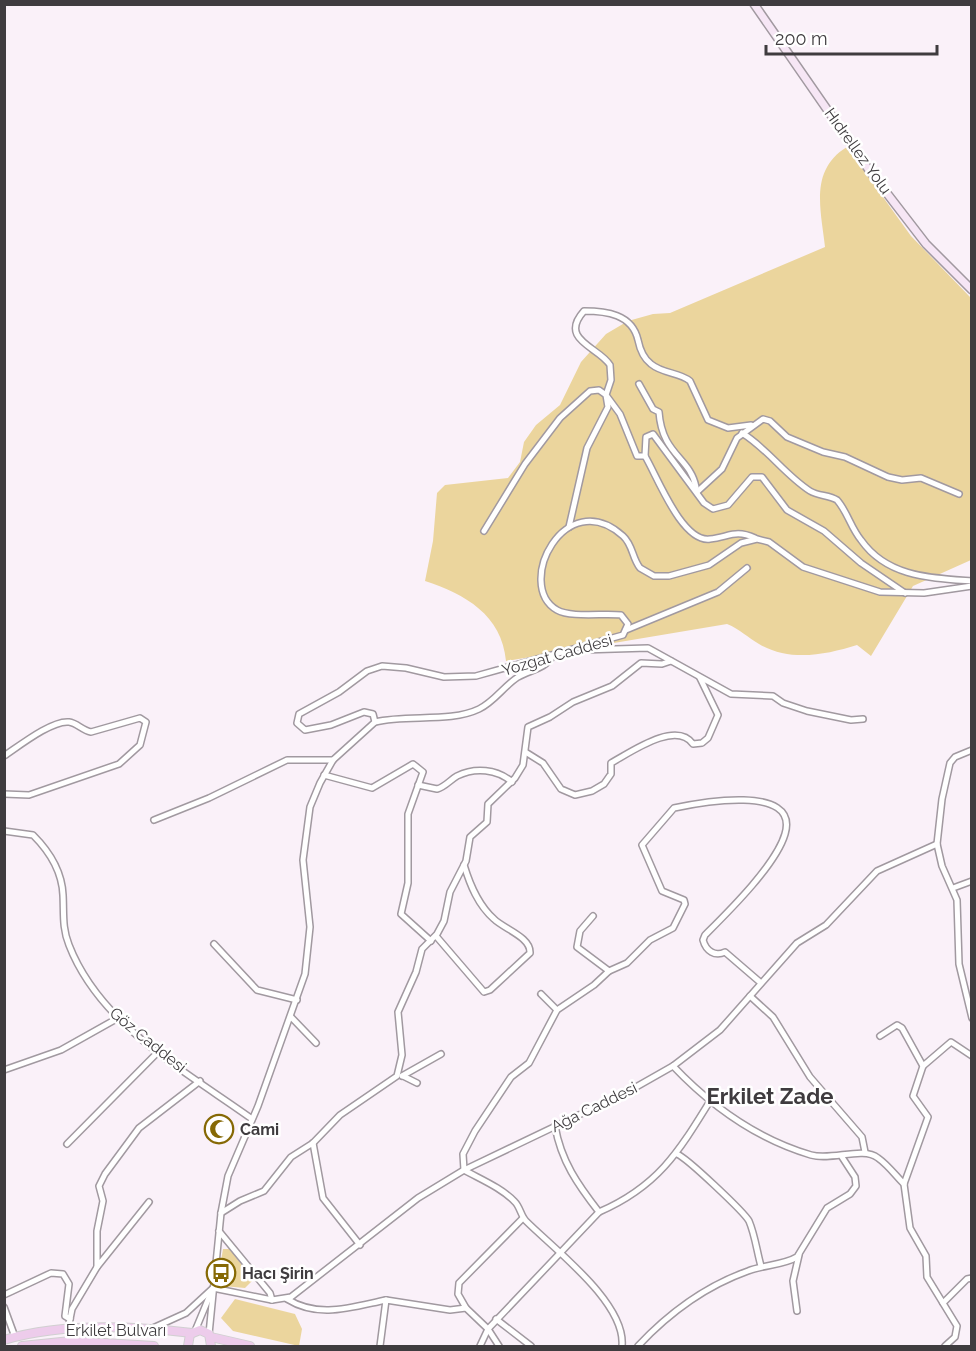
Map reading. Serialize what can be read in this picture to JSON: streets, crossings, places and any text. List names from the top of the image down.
{
  "streets": {
    "main road": ["Erkilet Bulvarı"],
    "street": [
      "Hıdrellez Yolu",
      "Yozgat Caddesi",
      "Göz Caddesi",
      "Ağa Caddesi"
    ]
  },
  "districts": ["Erkilet Zade"],
  "places": {
    "mosque": ["Cami"],
    "bus stop": ["Hacı Şirin"]
  },
  "scale_bar": "200 m"
}
